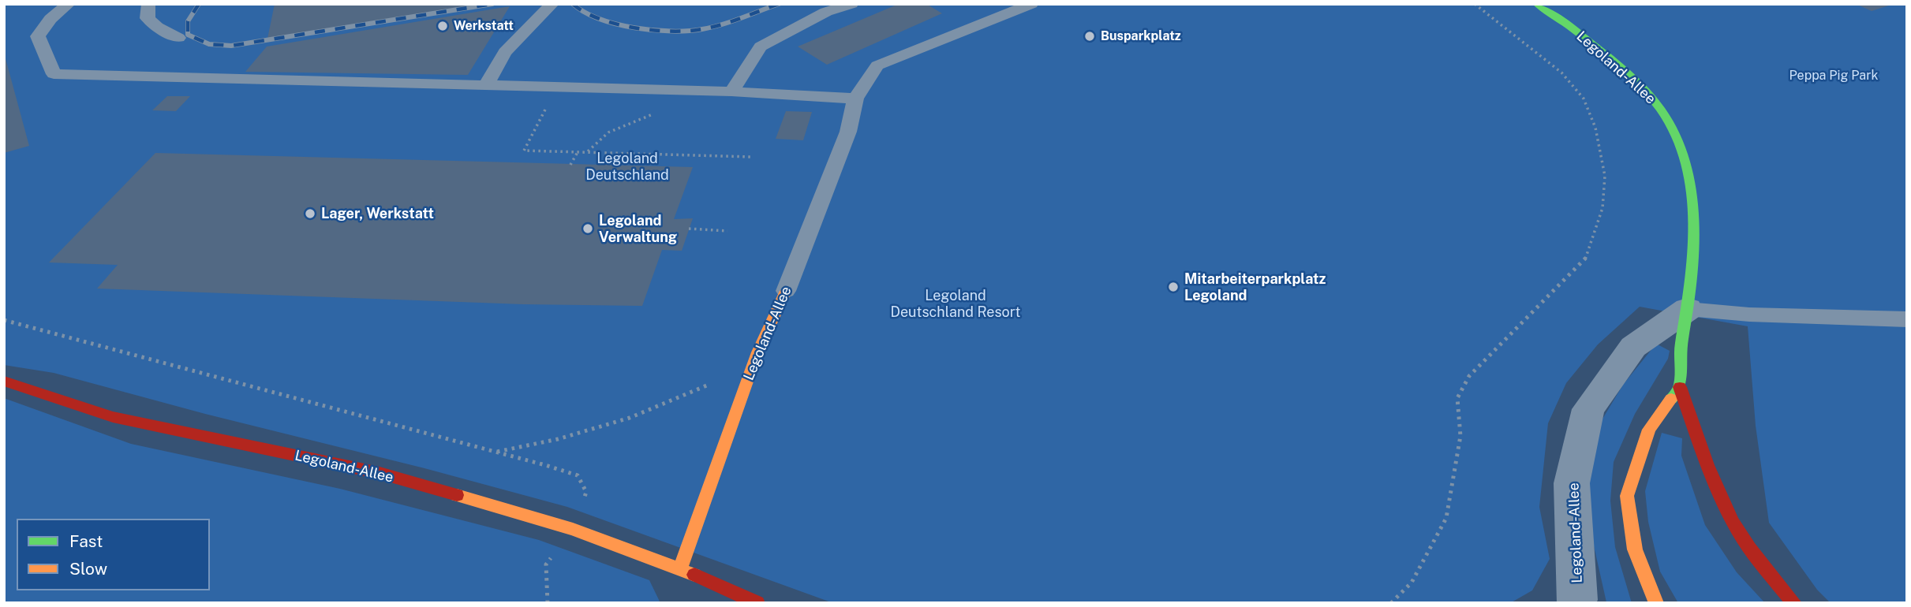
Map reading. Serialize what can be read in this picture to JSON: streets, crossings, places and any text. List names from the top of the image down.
{
  "streets": {
    "street": ["Legoland-Allee"]
  },
  "parks": ["Peppa Pig Park", "Legoland Deutschland", "Legoland Deutschland Resort"],
  "places": [
    "Werkstatt",
    "Busparkplatz",
    "Lager, Werkstatt",
    "Legoland Verwaltung",
    "Mitarbeiterparkplatz Legoland"
  ],
  "legend": ["Fast", "Slow"]
}
